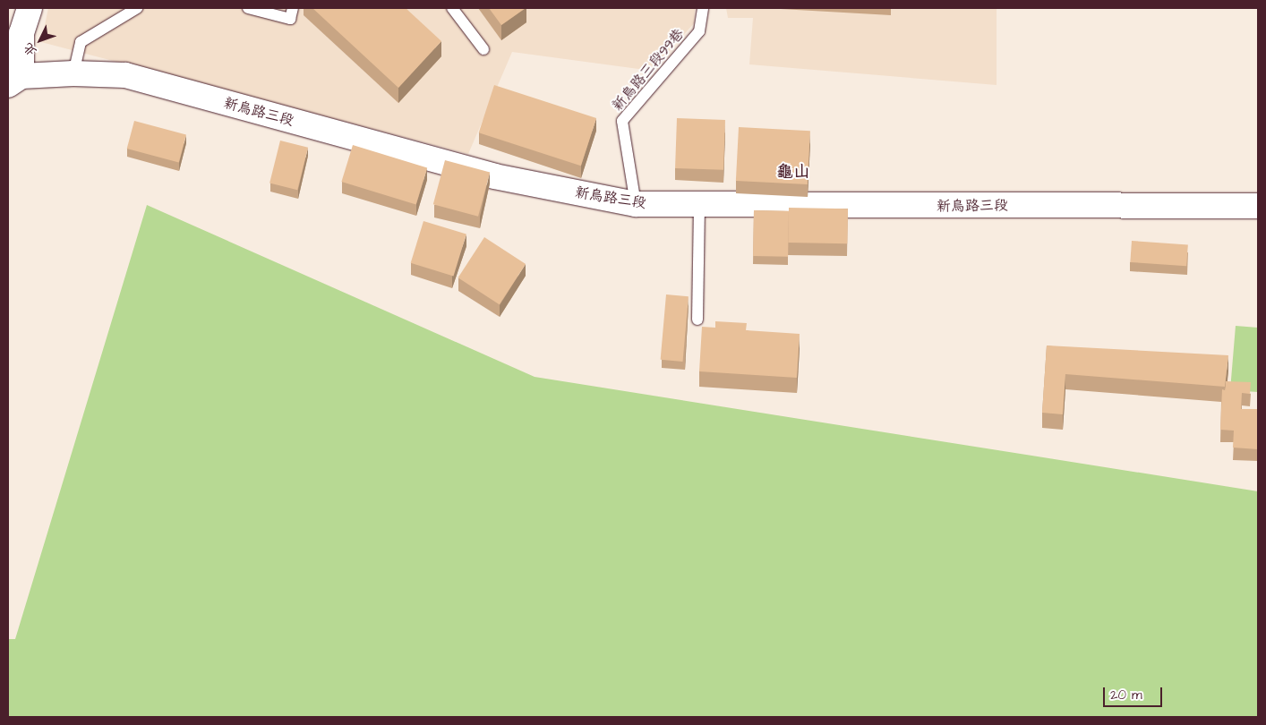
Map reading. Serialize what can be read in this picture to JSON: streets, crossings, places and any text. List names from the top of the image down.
{
  "streets": {
    "main road": ["新烏路三段"],
    "lane": ["新烏路三段99巷"]
  },
  "crossings": [
    ["新烏路三段99巷", "新烏路三段"]
  ],
  "districts": ["龜山"],
  "scale_bar": "20 m",
  "north": "bottom left"
}
